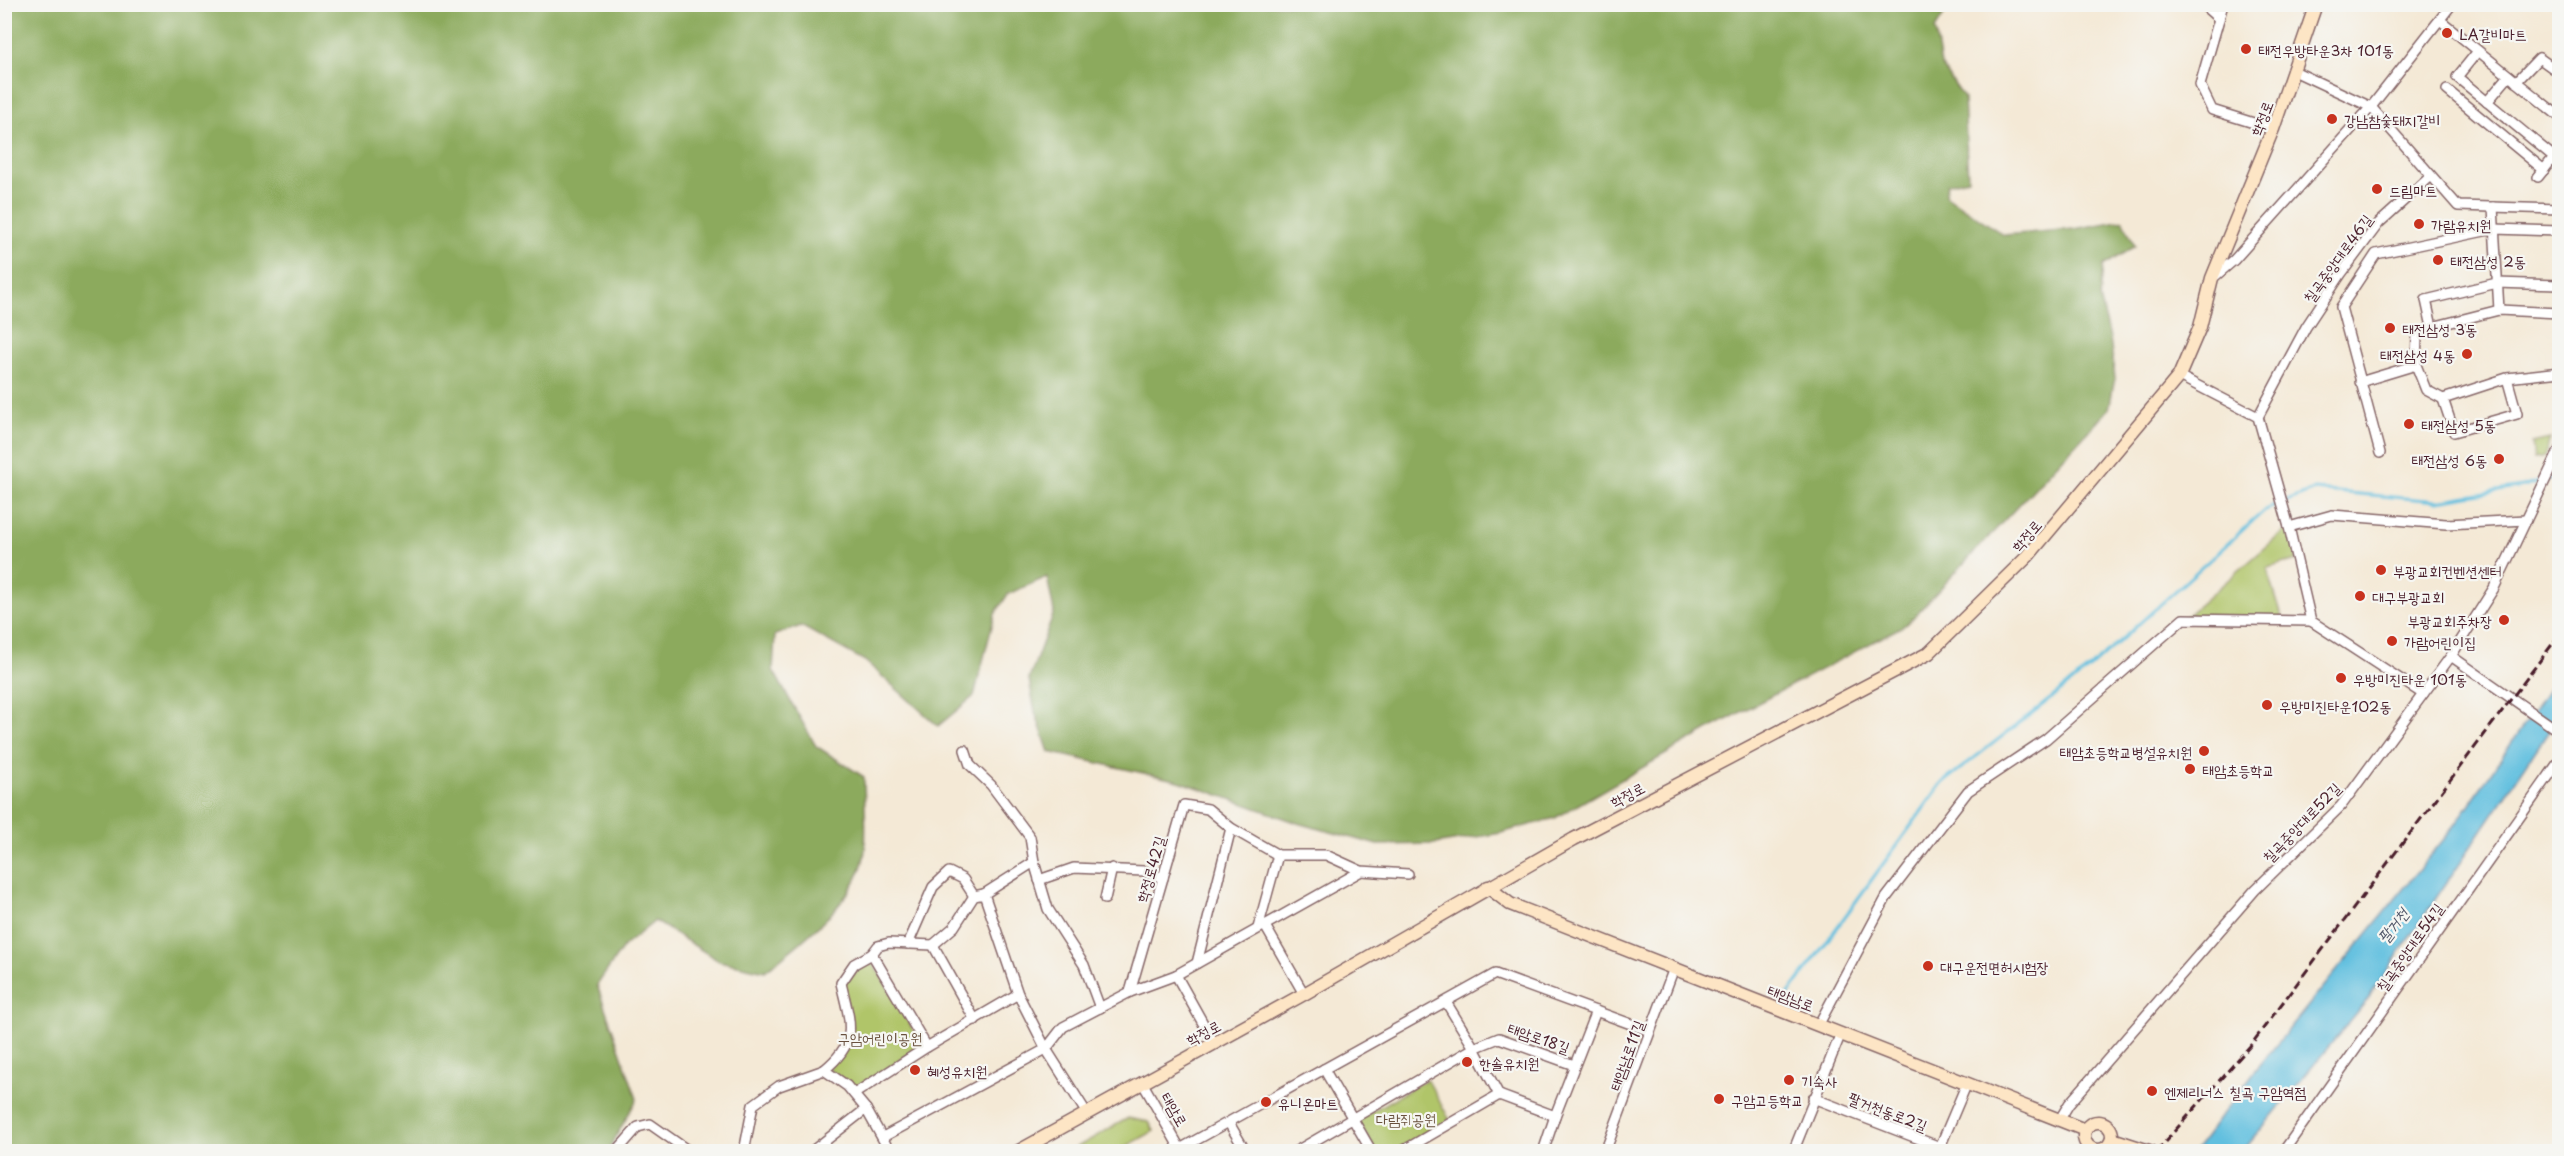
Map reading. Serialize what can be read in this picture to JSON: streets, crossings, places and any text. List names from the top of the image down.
{
  "streets": {
    "main road": ["학정로", "태암남로"],
    "street": [
      "칠곡중앙대로46길",
      "칠곡중앙대로52길",
      "학정로42길",
      "칠곡중앙대로54길",
      "태암로18길",
      "태암남로11길",
      "태암로",
      "팔거천동로2길"
    ]
  },
  "crossings": [
    ["학정로", "태암남로"],
    ["학정로", "태암로"],
    ["칠곡중앙대로52길", "태암남로"],
    ["태암남로", "태암남로11길"]
  ],
  "water": ["팔거천"],
  "parks": ["구암어린이공원", "다람쥐공원"],
  "places": [
    "LA갈비마트",
    "태전우방타운3차 101동",
    "강남참숯돼지갈비",
    "드림마트",
    "가람유치원",
    "태전삼성 2동",
    "태전삼성 3동",
    "태전삼성 4동",
    "태전삼성 5동",
    "태전삼성 6동",
    "부광교회컨벤션센터",
    "대구부광교회",
    "부광교회주차장",
    "가람어린이집",
    "우방미진타운 101동",
    "우방미진타운102동",
    "태암초등학교병설유치원",
    "태암초등학교",
    "대구운전면허시험장",
    "한솔유치원",
    "혜성유치원",
    "기숙사",
    "엔제리너스 칠곡 구암역점",
    "구암고등학교",
    "유니온마트"
  ]
}
